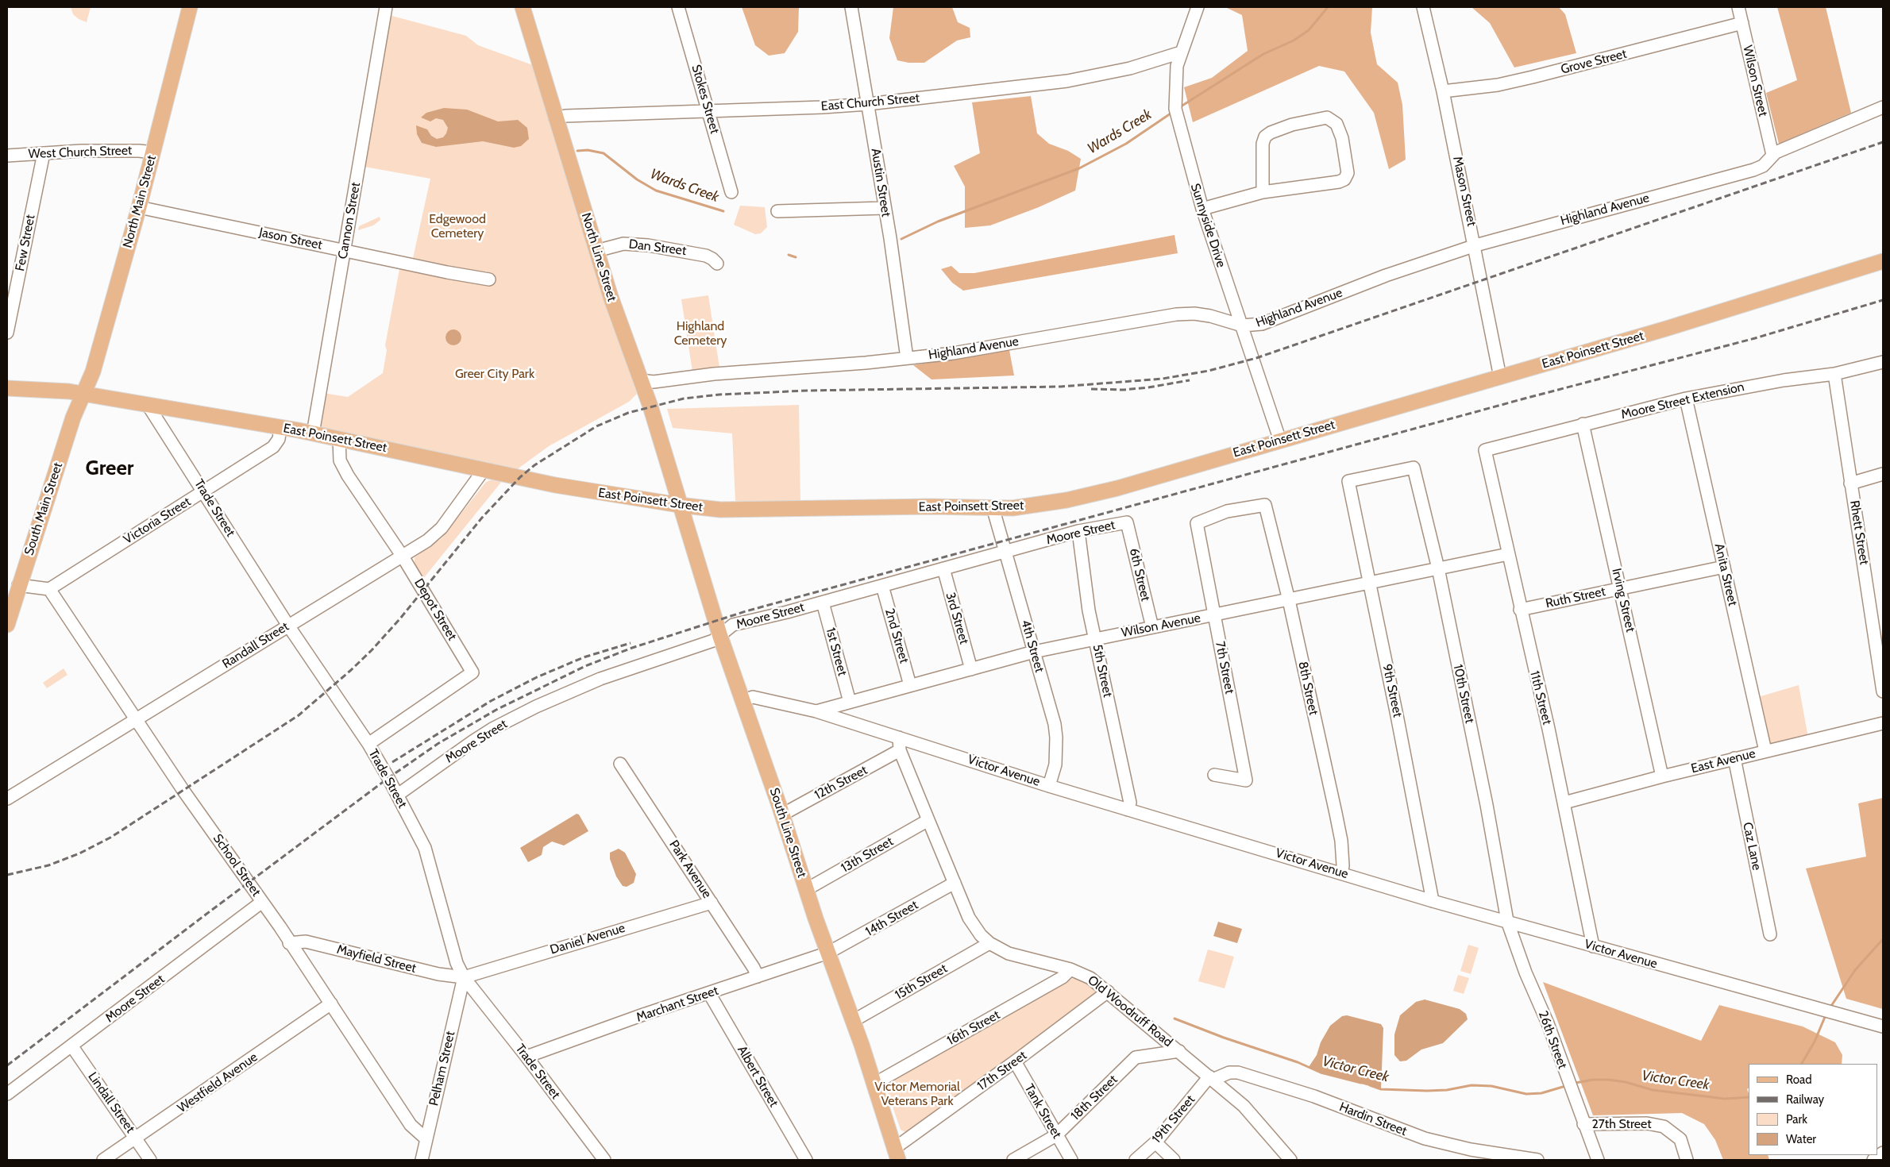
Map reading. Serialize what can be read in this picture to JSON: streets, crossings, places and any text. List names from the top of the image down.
{
  "streets": {
    "main road": [
      "North Main Street",
      "North Line Street",
      "East Poinsett Street",
      "South Main Street",
      "South Line Street"
    ],
    "street": [
      "Grove Street",
      "Wilson Street",
      "Stokes Street",
      "East Church Street",
      "West Church Street",
      "Austin Street",
      "Mason Street",
      "Highland Avenue",
      "Cannon Street",
      "Sunnyside Drive",
      "Jason Street",
      "Few Street",
      "Dan Street",
      "Moore Street Extension",
      "Trade Street",
      "Victoria Street",
      "Moore Street",
      "Rhett Street",
      "6th Street",
      "Anita Street",
      "Ruth Street",
      "Irving Street",
      "Depot Street",
      "3rd Street",
      "Wilson Avenue",
      "2nd Street",
      "Randall Street",
      "4th Street",
      "1st Street",
      "7th Street",
      "5th Street",
      "8th Street",
      "9th Street",
      "10th Street",
      "11th Street",
      "East Avenue",
      "Victor Avenue",
      "12th Street",
      "Caz Lane",
      "13th Street",
      "School Street",
      "Park Avenue",
      "14th Street",
      "Daniel Avenue",
      "Mayfield Street",
      "15th Street",
      "Marchant Street",
      "Old Woodruff Road",
      "16th Street",
      "26th Street",
      "Pelham Street",
      "17th Street",
      "Albert Street",
      "Westfield Avenue",
      "18th Street",
      "Lindall Street",
      "Tank Street",
      "19th Street",
      "Hardin Street",
      "27th Street"
    ]
  },
  "crossings": [
    ["Grove Street", "Wilson Street"],
    ["Grove Street", "Mason Street"],
    ["Wilson Street", "Highland Avenue"],
    ["Stokes Street", "East Church Street"],
    ["East Church Street", "Austin Street"],
    ["East Church Street", "Sunnyside Drive"],
    ["East Church Street", "North Line Street"],
    ["West Church Street", "North Main Street"],
    ["West Church Street", "Few Street"],
    ["Austin Street", "Highland Avenue"],
    ["Mason Street", "Highland Avenue"],
    ["Mason Street", "East Poinsett Street"],
    ["North Main Street", "Jason Street"],
    ["North Main Street", "East Poinsett Street"],
    ["North Main Street", "South Main Street"],
    ["Highland Avenue", "Sunnyside Drive"],
    ["Highland Avenue", "North Line Street"],
    ["Cannon Street", "Jason Street"],
    ["Cannon Street", "East Poinsett Street"],
    ["Sunnyside Drive", "East Poinsett Street"],
    ["Dan Street", "North Line Street"],
    ["North Line Street", "East Poinsett Street"],
    ["North Line Street", "South Line Street"],
    ["East Poinsett Street", "Trade Street"],
    ["East Poinsett Street", "South Main Street"],
    ["East Poinsett Street", "Victoria Street"],
    ["East Poinsett Street", "Depot Street"],
    ["East Poinsett Street", "Randall Street"],
    ["East Poinsett Street", "4th Street"],
    ["East Poinsett Street", "South Line Street"],
    ["Moore Street Extension", "Rhett Street"],
    ["Moore Street Extension", "Anita Street"],
    ["Moore Street Extension", "Irving Street"],
    ["Moore Street Extension", "11th Street"],
    ["Trade Street", "Victoria Street"],
    ["Trade Street", "Moore Street"],
    ["Trade Street", "Depot Street"],
    ["Trade Street", "Randall Street"],
    ["Trade Street", "Daniel Avenue"],
    ["Trade Street", "Mayfield Street"],
    ["Trade Street", "Marchant Street"],
    ["Trade Street", "Pelham Street"],
    ["Victoria Street", "School Street"],
    ["Moore Street", "6th Street"],
    ["Moore Street", "3rd Street"],
    ["Moore Street", "2nd Street"],
    ["Moore Street", "4th Street"],
    ["Moore Street", "1st Street"],
    ["Moore Street", "5th Street"],
    ["Moore Street", "South Line Street"],
    ["Moore Street", "School Street"],
    ["Moore Street", "Lindall Street"],
    ["6th Street", "Wilson Avenue"],
    ["Anita Street", "Ruth Street"],
    ["Anita Street", "East Avenue"],
    ["Ruth Street", "Irving Street"],
    ["Ruth Street", "11th Street"],
    ["Irving Street", "East Avenue"],
    ["Depot Street", "Randall Street"],
    ["3rd Street", "Wilson Avenue"],
    ["Wilson Avenue", "2nd Street"],
    ["Wilson Avenue", "4th Street"],
    ["Wilson Avenue", "1st Street"],
    ["Wilson Avenue", "7th Street"],
    ["Wilson Avenue", "5th Street"],
    ["Wilson Avenue", "8th Street"],
    ["Wilson Avenue", "9th Street"],
    ["Wilson Avenue", "10th Street"],
    ["Wilson Avenue", "11th Street"],
    ["Wilson Avenue", "Victor Avenue"],
    ["Randall Street", "School Street"],
    ["4th Street", "Victor Avenue"],
    ["7th Street", "8th Street"],
    ["5th Street", "Victor Avenue"],
    ["8th Street", "Victor Avenue"],
    ["9th Street", "10th Street"],
    ["9th Street", "Victor Avenue"],
    ["10th Street", "Victor Avenue"],
    ["10th Street", "26th Street"],
    ["11th Street", "East Avenue"],
    ["11th Street", "Victor Avenue"],
    ["East Avenue", "Caz Lane"],
    ["Victor Avenue", "South Line Street"],
    ["Victor Avenue", "Old Woodruff Road"],
    ["Victor Avenue", "26th Street"],
    ["12th Street", "South Line Street"],
    ["12th Street", "Old Woodruff Road"],
    ["South Line Street", "13th Street"],
    ["South Line Street", "14th Street"],
    ["South Line Street", "15th Street"],
    ["South Line Street", "Marchant Street"],
    ["South Line Street", "16th Street"],
    ["South Line Street", "17th Street"],
    ["13th Street", "Old Woodruff Road"],
    ["School Street", "Mayfield Street"],
    ["School Street", "Pelham Street"],
    ["School Street", "Westfield Avenue"],
    ["Park Avenue", "Daniel Avenue"],
    ["Park Avenue", "Marchant Street"],
    ["14th Street", "Marchant Street"],
    ["14th Street", "Old Woodruff Road"],
    ["Daniel Avenue", "Mayfield Street"],
    ["Daniel Avenue", "Pelham Street"],
    ["Mayfield Street", "Pelham Street"],
    ["15th Street", "Old Woodruff Road"],
    ["Marchant Street", "Albert Street"],
    ["Old Woodruff Road", "16th Street"],
    ["Old Woodruff Road", "17th Street"],
    ["Old Woodruff Road", "18th Street"],
    ["Old Woodruff Road", "19th Street"],
    ["Old Woodruff Road", "Hardin Street"],
    ["26th Street", "27th Street"],
    ["17th Street", "Tank Street"],
    ["Westfield Avenue", "Lindall Street"],
    ["18th Street", "Tank Street"],
    ["19th Street", "Hardin Street"]
  ],
  "districts": ["Greer"],
  "water": ["Wards Creek", "Victor Creek"],
  "parks": [
    "Edgewood Cemetery",
    "Highland Cemetery",
    "Greer City Park",
    "Victor Memorial Veterans Park"
  ],
  "legend": [
    "Road",
    "Railway",
    "Park",
    "Water"
  ]
}
